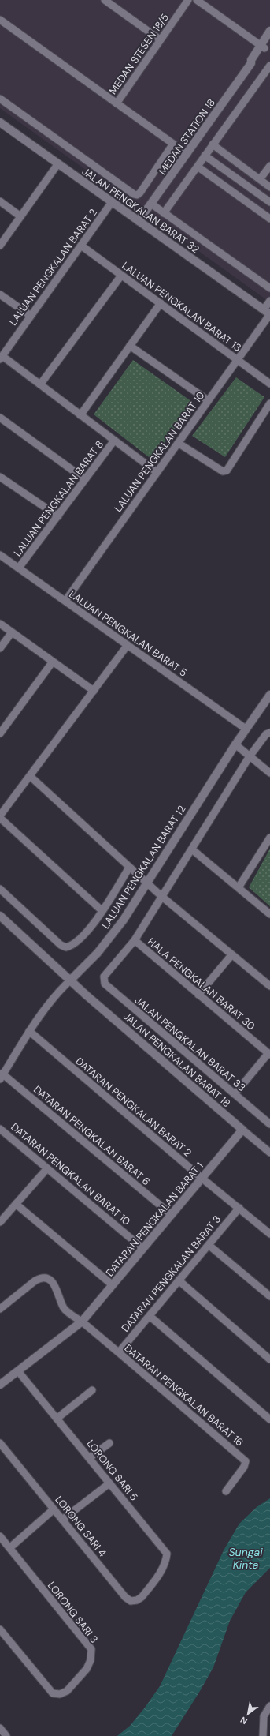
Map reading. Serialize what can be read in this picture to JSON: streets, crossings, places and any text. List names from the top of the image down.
{
  "streets": {
    "street": [
      "MEDAN STESEN 18/5",
      "MEDAN STATION 18",
      "JALAN PENGKALAN BARAT 32",
      "LALUAN PENGKALAN BARAT 2",
      "LALUAN PENGKALAN BARAT 13",
      "LALUAN PENGKALAN BARAT 10",
      "LALUAN PENGKALAN BARAT 8",
      "LALUAN PENGKALAN BARAT 5",
      "LALUAN PENGKALAN BARAT 12",
      "HALA PENGKALAN BARAT 30",
      "JALAN PENGKALAN BARAT 33",
      "JALAN PENGKALAN BARAT 18",
      "DATARAN PENGKALAN BARAT 2",
      "DATARAN PENGKALAN BARAT 6",
      "DATARAN PENGKALAN BARAT 10",
      "DATARAN PENGKALAN BARAT 1",
      "DATARAN PENGKALAN BARAT 3",
      "DATARAN PENGKALAN BARAT 16",
      "LORONG SARI 5",
      "LORONG SARI 4",
      "LORONG SARI 3"
    ]
  },
  "crossings": [
    ["MEDAN STATION 18", "JALAN PENGKALAN BARAT 32"],
    ["JALAN PENGKALAN BARAT 32", "LALUAN PENGKALAN BARAT 2"],
    ["JALAN PENGKALAN BARAT 32", "LALUAN PENGKALAN BARAT 10"],
    ["LALUAN PENGKALAN BARAT 2", "LALUAN PENGKALAN BARAT 13"],
    ["LALUAN PENGKALAN BARAT 13", "LALUAN PENGKALAN BARAT 10"],
    ["LALUAN PENGKALAN BARAT 10", "LALUAN PENGKALAN BARAT 5"],
    ["LALUAN PENGKALAN BARAT 8", "LALUAN PENGKALAN BARAT 5"],
    ["LALUAN PENGKALAN BARAT 5", "LALUAN PENGKALAN BARAT 12"],
    ["LALUAN PENGKALAN BARAT 12", "JALAN PENGKALAN BARAT 18"],
    ["LALUAN PENGKALAN BARAT 12", "DATARAN PENGKALAN BARAT 2"],
    ["LALUAN PENGKALAN BARAT 12", "DATARAN PENGKALAN BARAT 6"],
    ["HALA PENGKALAN BARAT 30", "JALAN PENGKALAN BARAT 33"],
    ["JALAN PENGKALAN BARAT 18", "DATARAN PENGKALAN BARAT 1"],
    ["DATARAN PENGKALAN BARAT 2", "DATARAN PENGKALAN BARAT 1"],
    ["DATARAN PENGKALAN BARAT 2", "DATARAN PENGKALAN BARAT 3"],
    ["DATARAN PENGKALAN BARAT 6", "DATARAN PENGKALAN BARAT 1"],
    ["DATARAN PENGKALAN BARAT 10", "DATARAN PENGKALAN BARAT 1"],
    ["DATARAN PENGKALAN BARAT 1", "DATARAN PENGKALAN BARAT 16"],
    ["DATARAN PENGKALAN BARAT 1", "LORONG SARI 5"],
    ["DATARAN PENGKALAN BARAT 3", "DATARAN PENGKALAN BARAT 16"],
    ["LORONG SARI 5", "LORONG SARI 4"]
  ],
  "water": ["Sungai Kinta"],
  "north": "bottom left"
}
